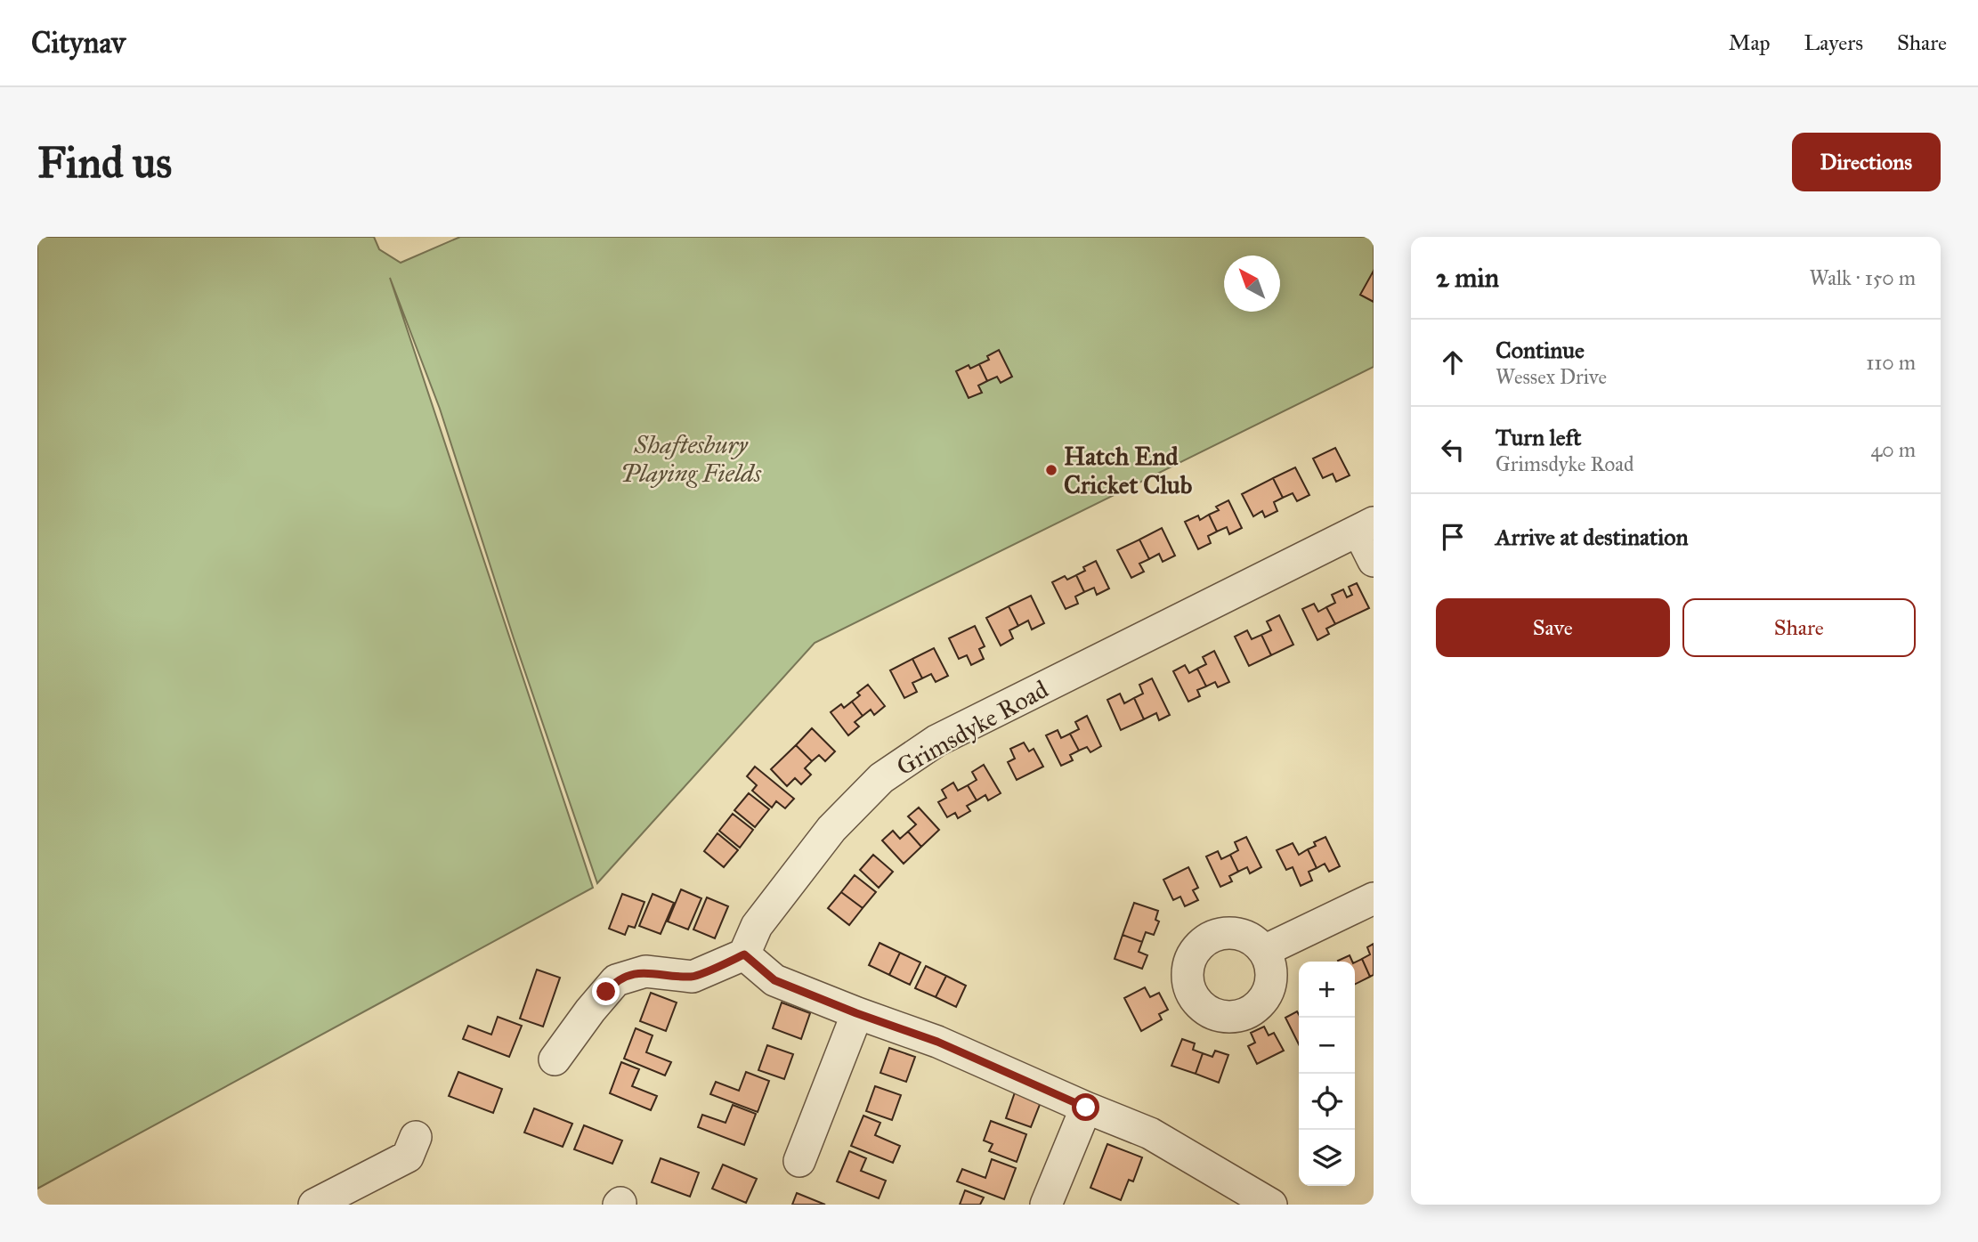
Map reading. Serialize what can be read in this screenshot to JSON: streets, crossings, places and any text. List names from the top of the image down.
{
  "streets": {
    "street": ["Grimsdyke Road"]
  },
  "parks": ["Shaftesbury Playing Fields"],
  "places": ["Hatch End Cricket Club"],
  "north": "top left",
  "page": {
    "header": "Citynav",
    "nav": ["Map", "Layers", "Share"],
    "buttons": [
      "Directions",
      ["Save", "Share"]
    ],
    "title": "Find us",
    "heading": ["2 min", "Walk · 150 m"],
    "list": [
      ["Continue", "Wessex Drive", "110 m"],
      ["Turn left", "Grimsdyke Road", "40 m"],
      "Arrive at destination"
    ],
    "map_buttons": ["+", "−"]
  }
}
